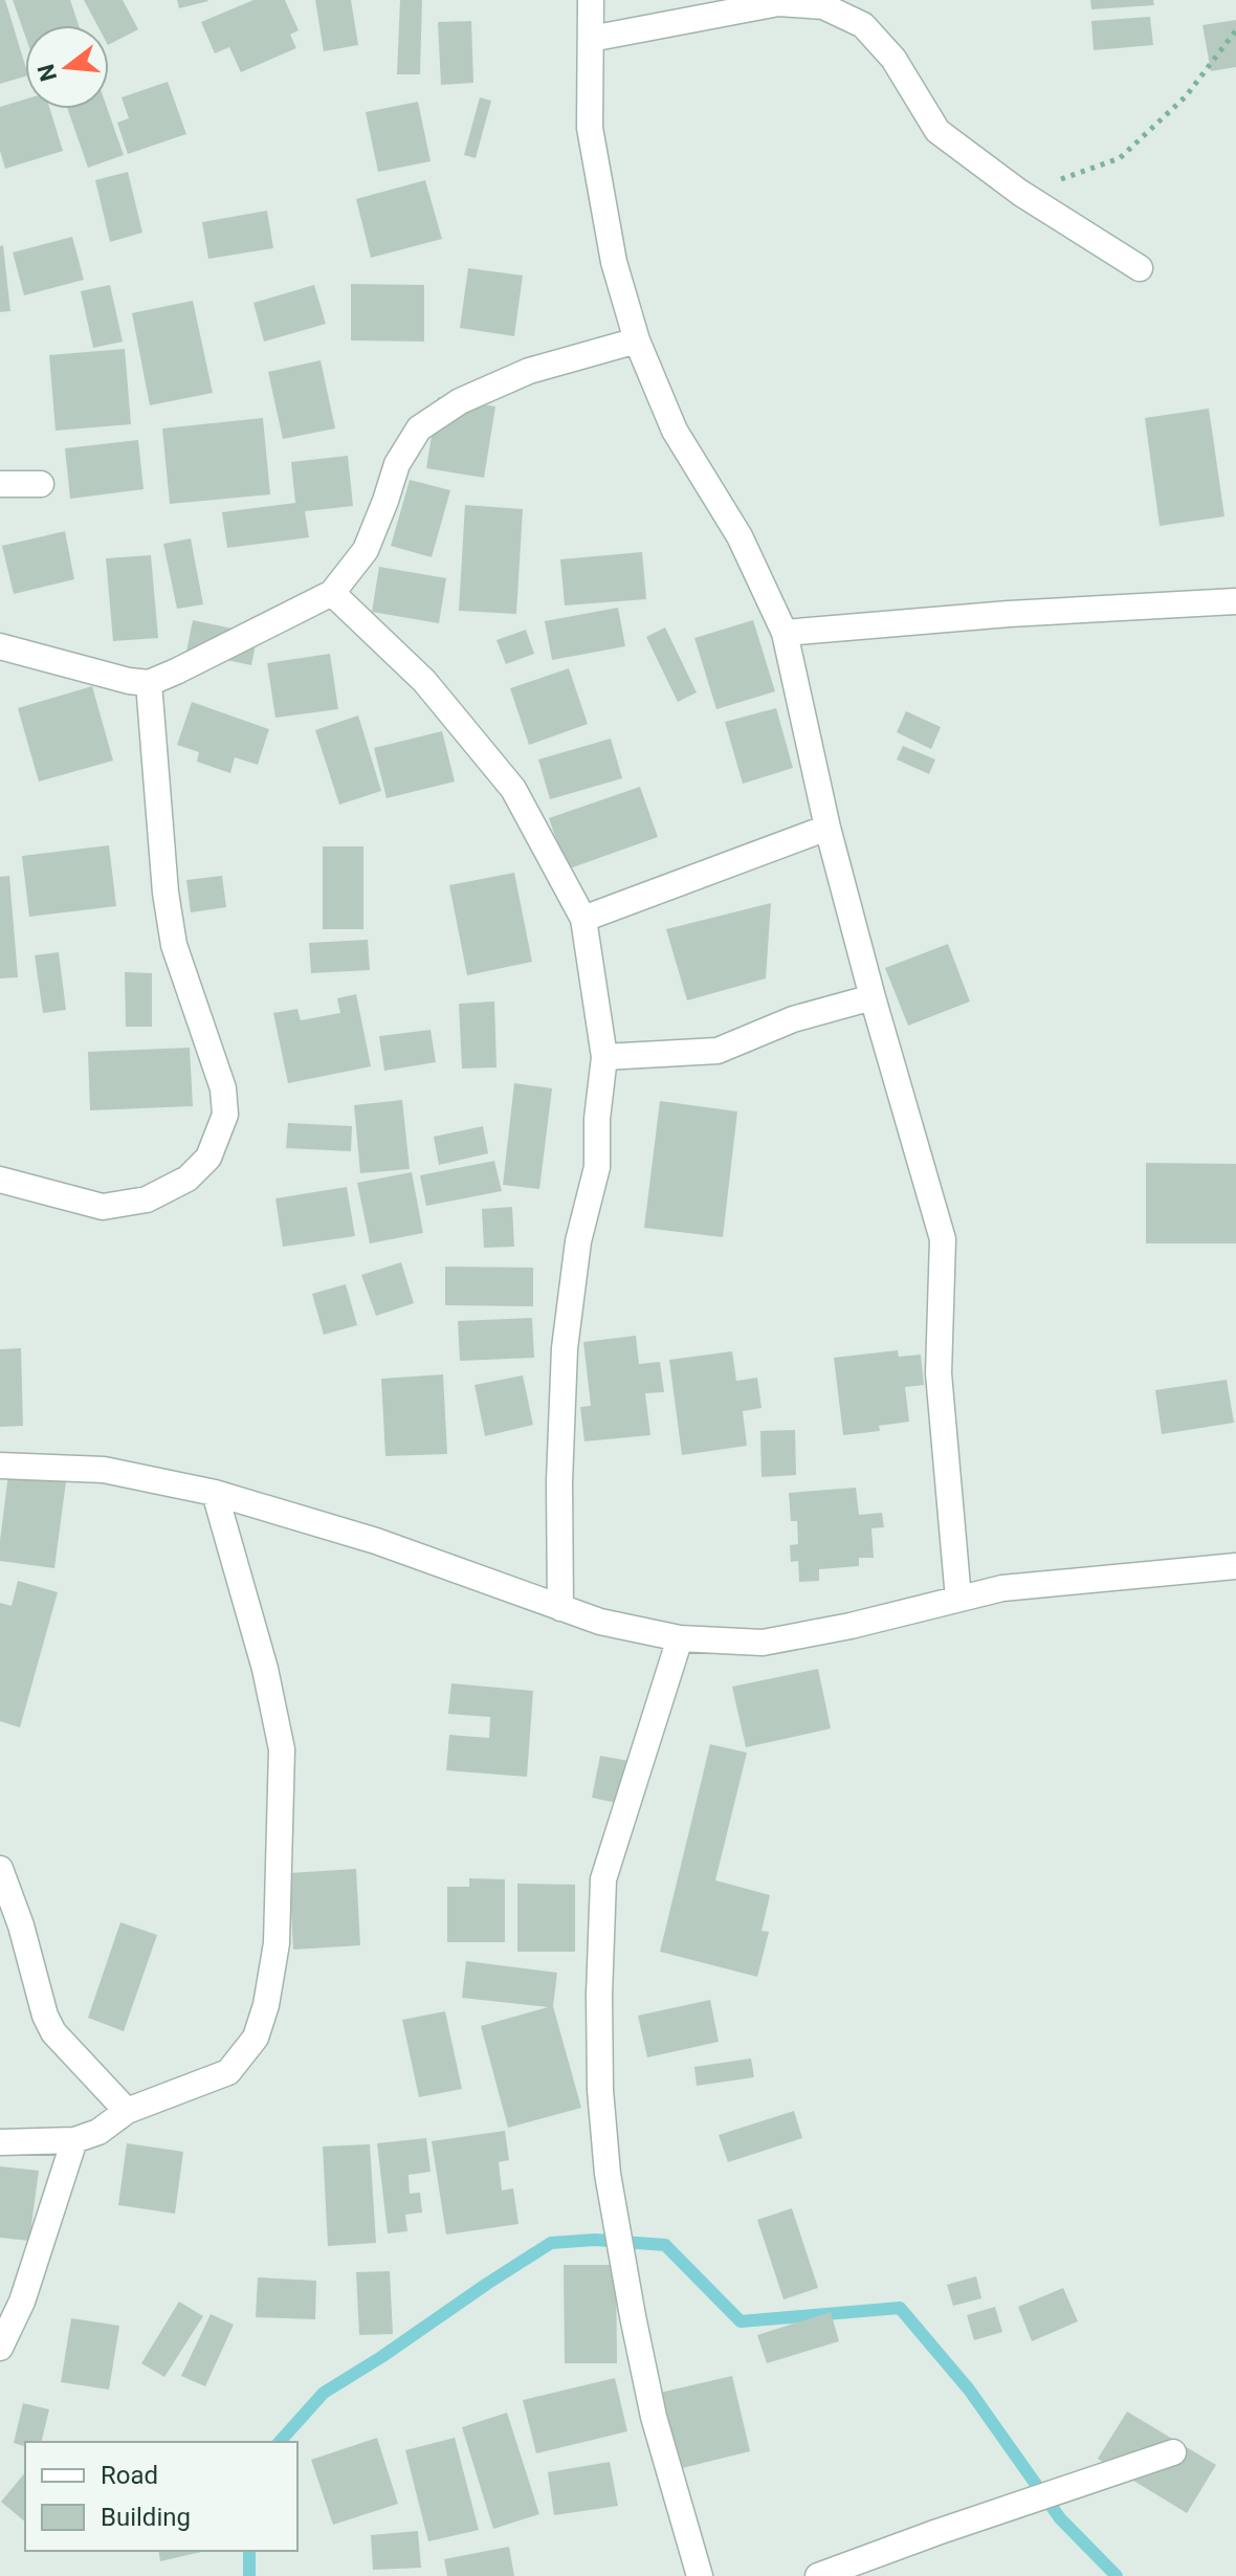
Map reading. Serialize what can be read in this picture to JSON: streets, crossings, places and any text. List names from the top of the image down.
{
  "legend": ["Road", "Building"],
  "north": "left"
}
